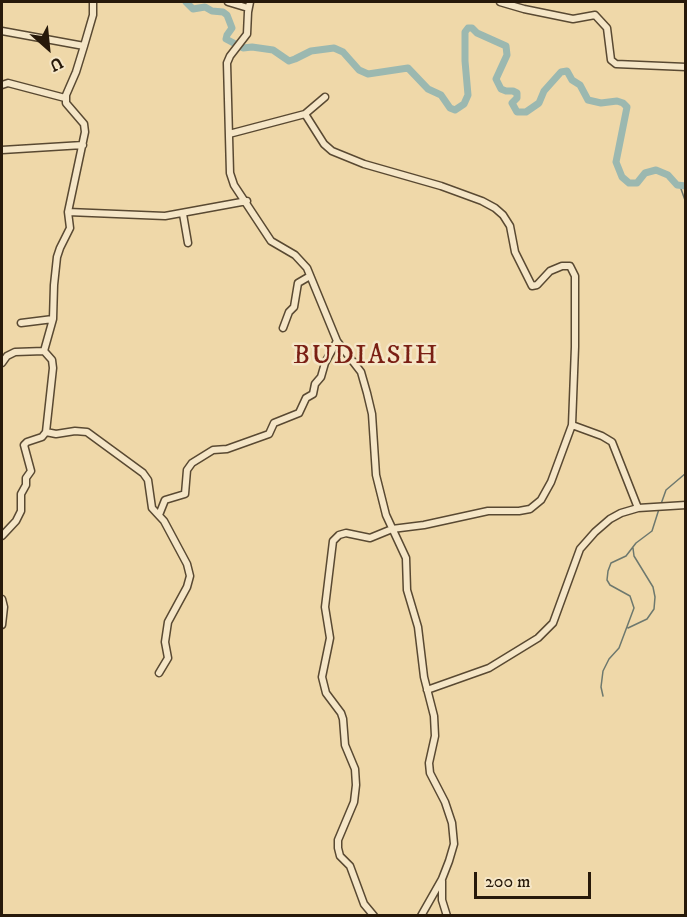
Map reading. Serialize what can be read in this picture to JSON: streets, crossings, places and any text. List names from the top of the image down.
{
  "districts": ["BUDIASIH"],
  "scale_bar": "200 m",
  "north": "bottom right"
}
